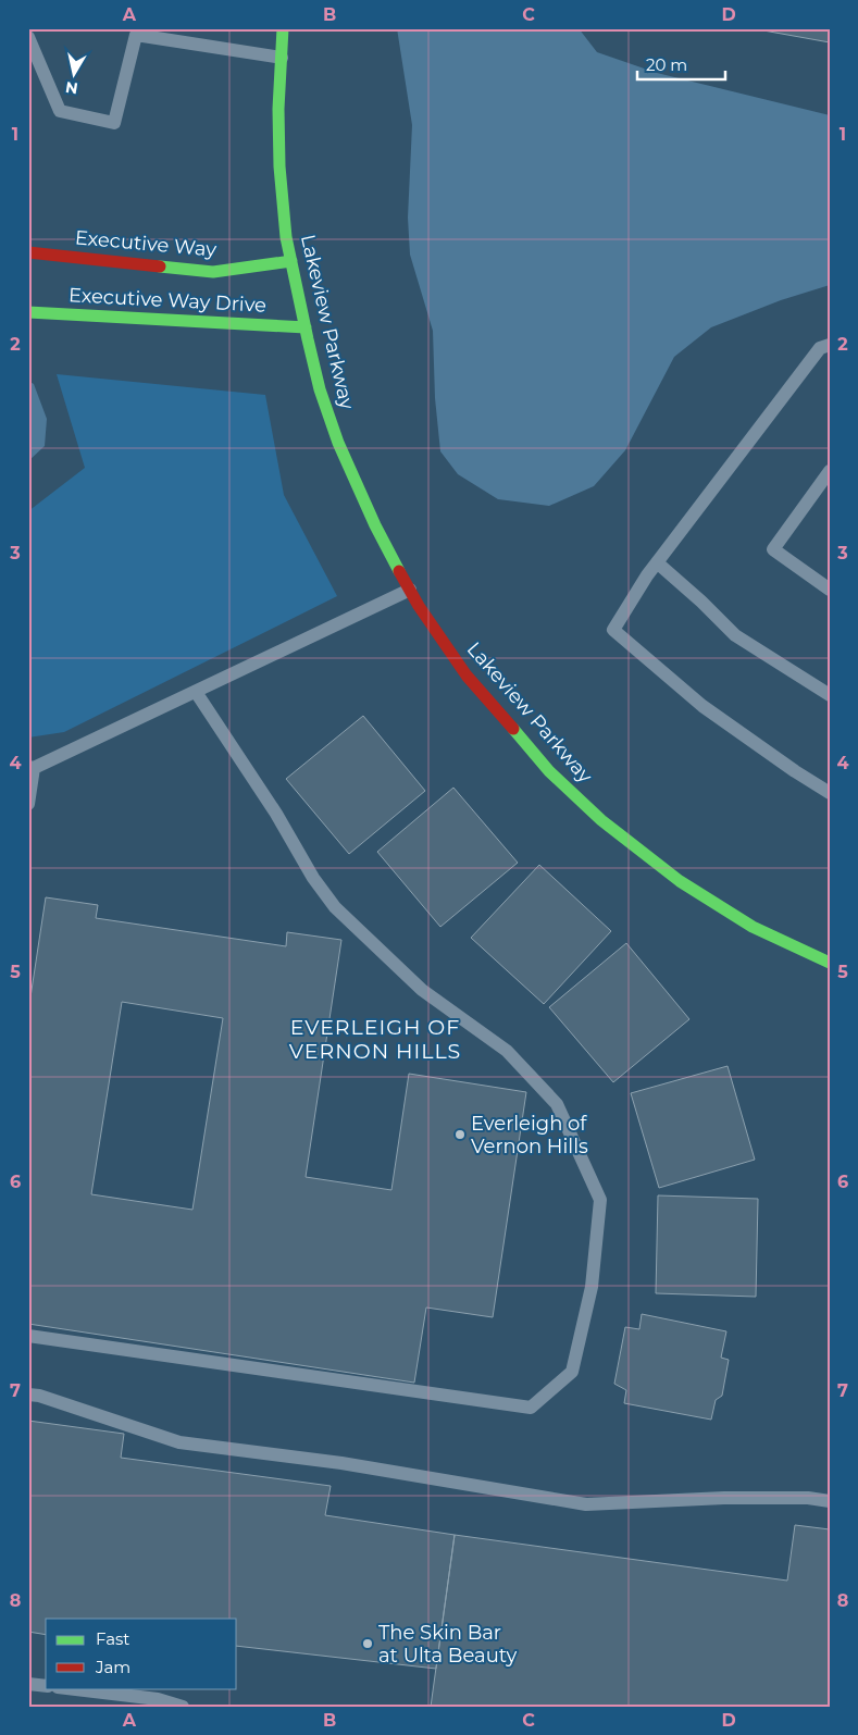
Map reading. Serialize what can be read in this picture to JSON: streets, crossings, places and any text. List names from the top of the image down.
{
  "streets": {
    "street": ["Executive Way", "Executive Way Drive", "Lakeview Parkway"]
  },
  "crossings": [
    ["Executive Way", "Lakeview Parkway"],
    ["Executive Way Drive", "Lakeview Parkway"]
  ],
  "districts": ["EVERLEIGH OF VERNON HILLS"],
  "places": ["Everleigh of Vernon Hills", "The Skin Bar at Ulta Beauty"],
  "legend": ["Fast", "Jam"],
  "scale_bar": "20 m",
  "north": "bottom",
  "grid": {
    "columns": [
      "A",
      "B",
      "C",
      "D"
    ],
    "rows": [
      "1",
      "2",
      "3",
      "4",
      "5",
      "6",
      "7",
      "8"
    ]
  }
}
